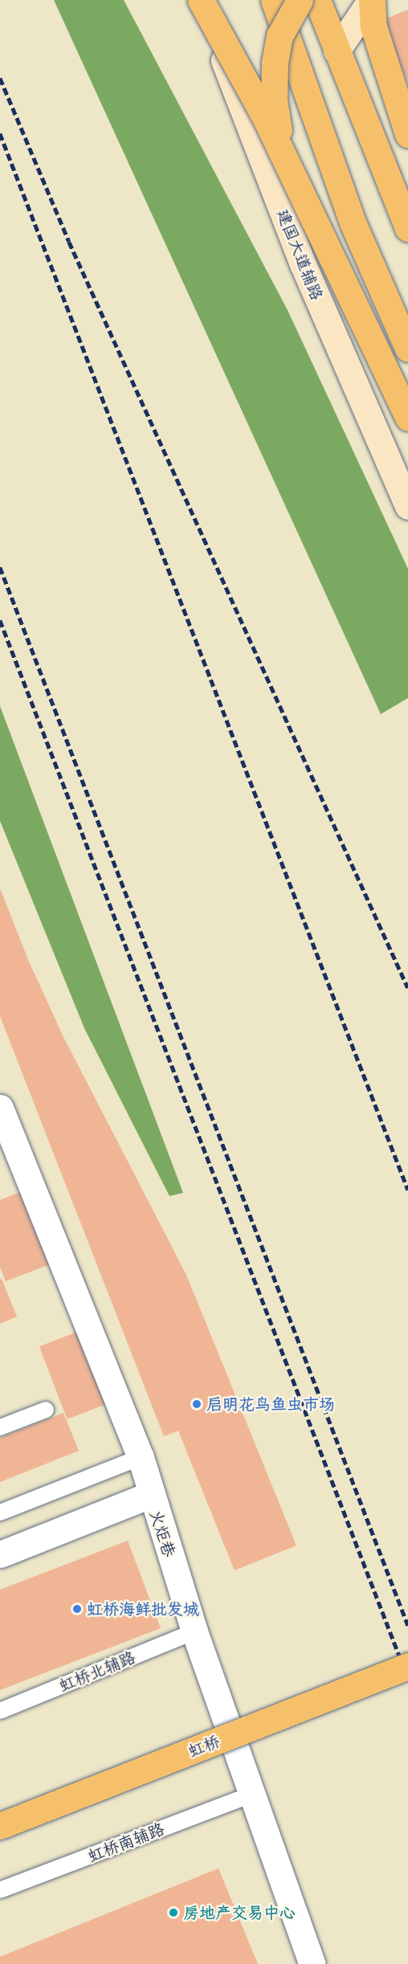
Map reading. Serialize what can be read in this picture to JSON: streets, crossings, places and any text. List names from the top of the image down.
{
  "streets": {
    "main road": ["建国大道辅路", "虹桥"],
    "street": ["火炬巷"],
    "lane": ["虹桥北辅路", "虹桥南辅路"]
  },
  "crossings": [
    ["火炬巷", "虹桥北辅路"],
    ["火炬巷", "虹桥南辅路"]
  ],
  "places": ["启明花鸟鱼虫市场", "虹桥海鲜批发城", "房地产交易中心"]
}
